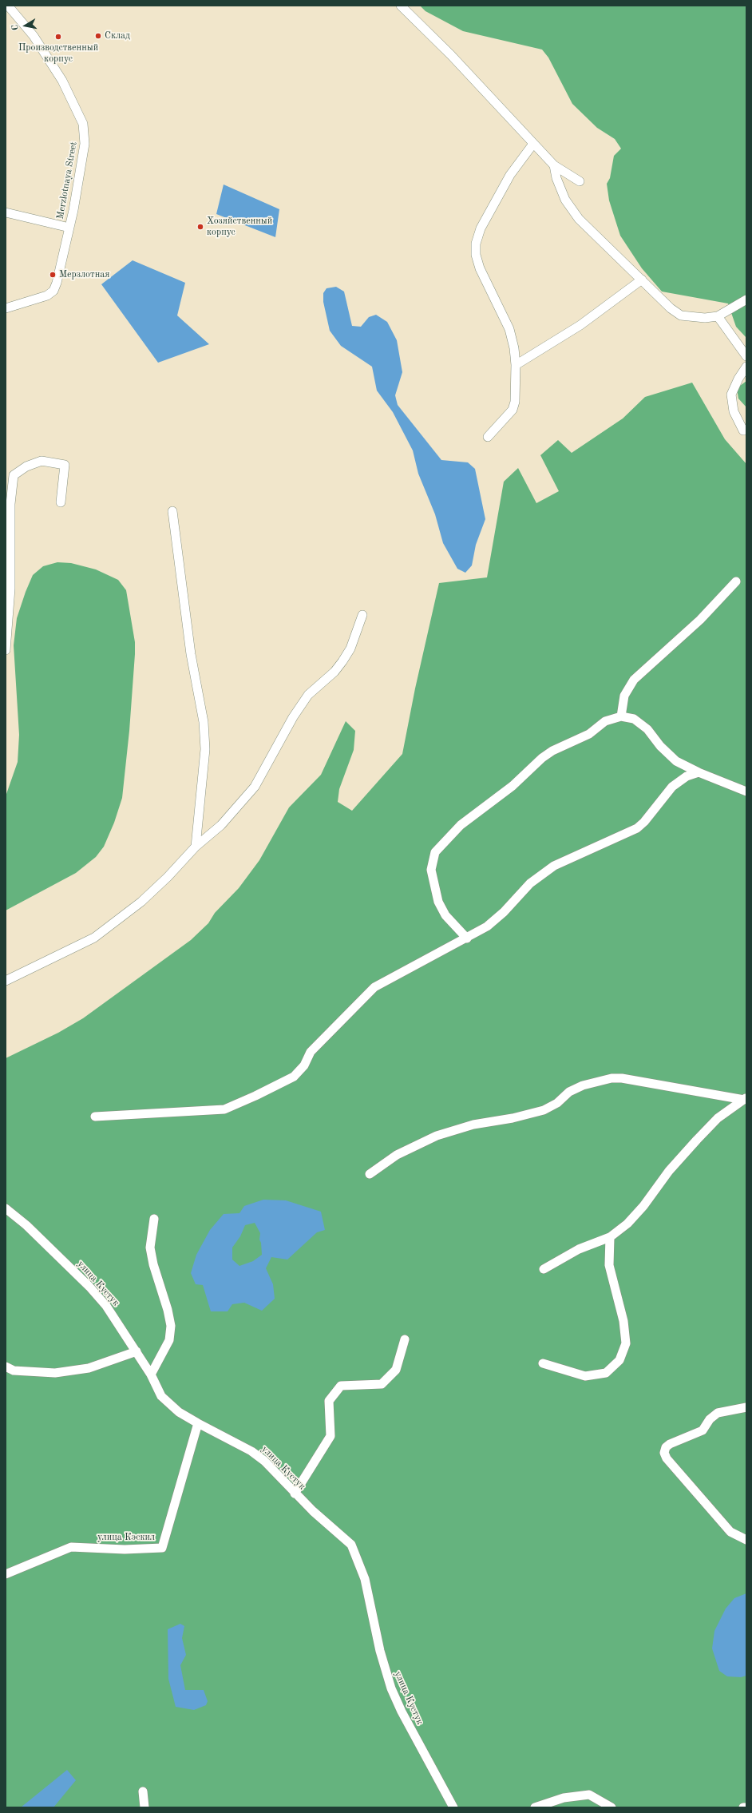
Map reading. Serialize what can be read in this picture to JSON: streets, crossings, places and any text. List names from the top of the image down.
{
  "streets": {
    "street": ["Merzlotnaya Street", "улица Кустук", "улица Кэскил"]
  },
  "crossings": [
    ["улица Кустук", "улица Кэскил"]
  ],
  "places": [
    "Склад",
    "Производственный корпус",
    "Хозяйственный корпус",
    "Мерзлотная"
  ],
  "north": "left"
}
